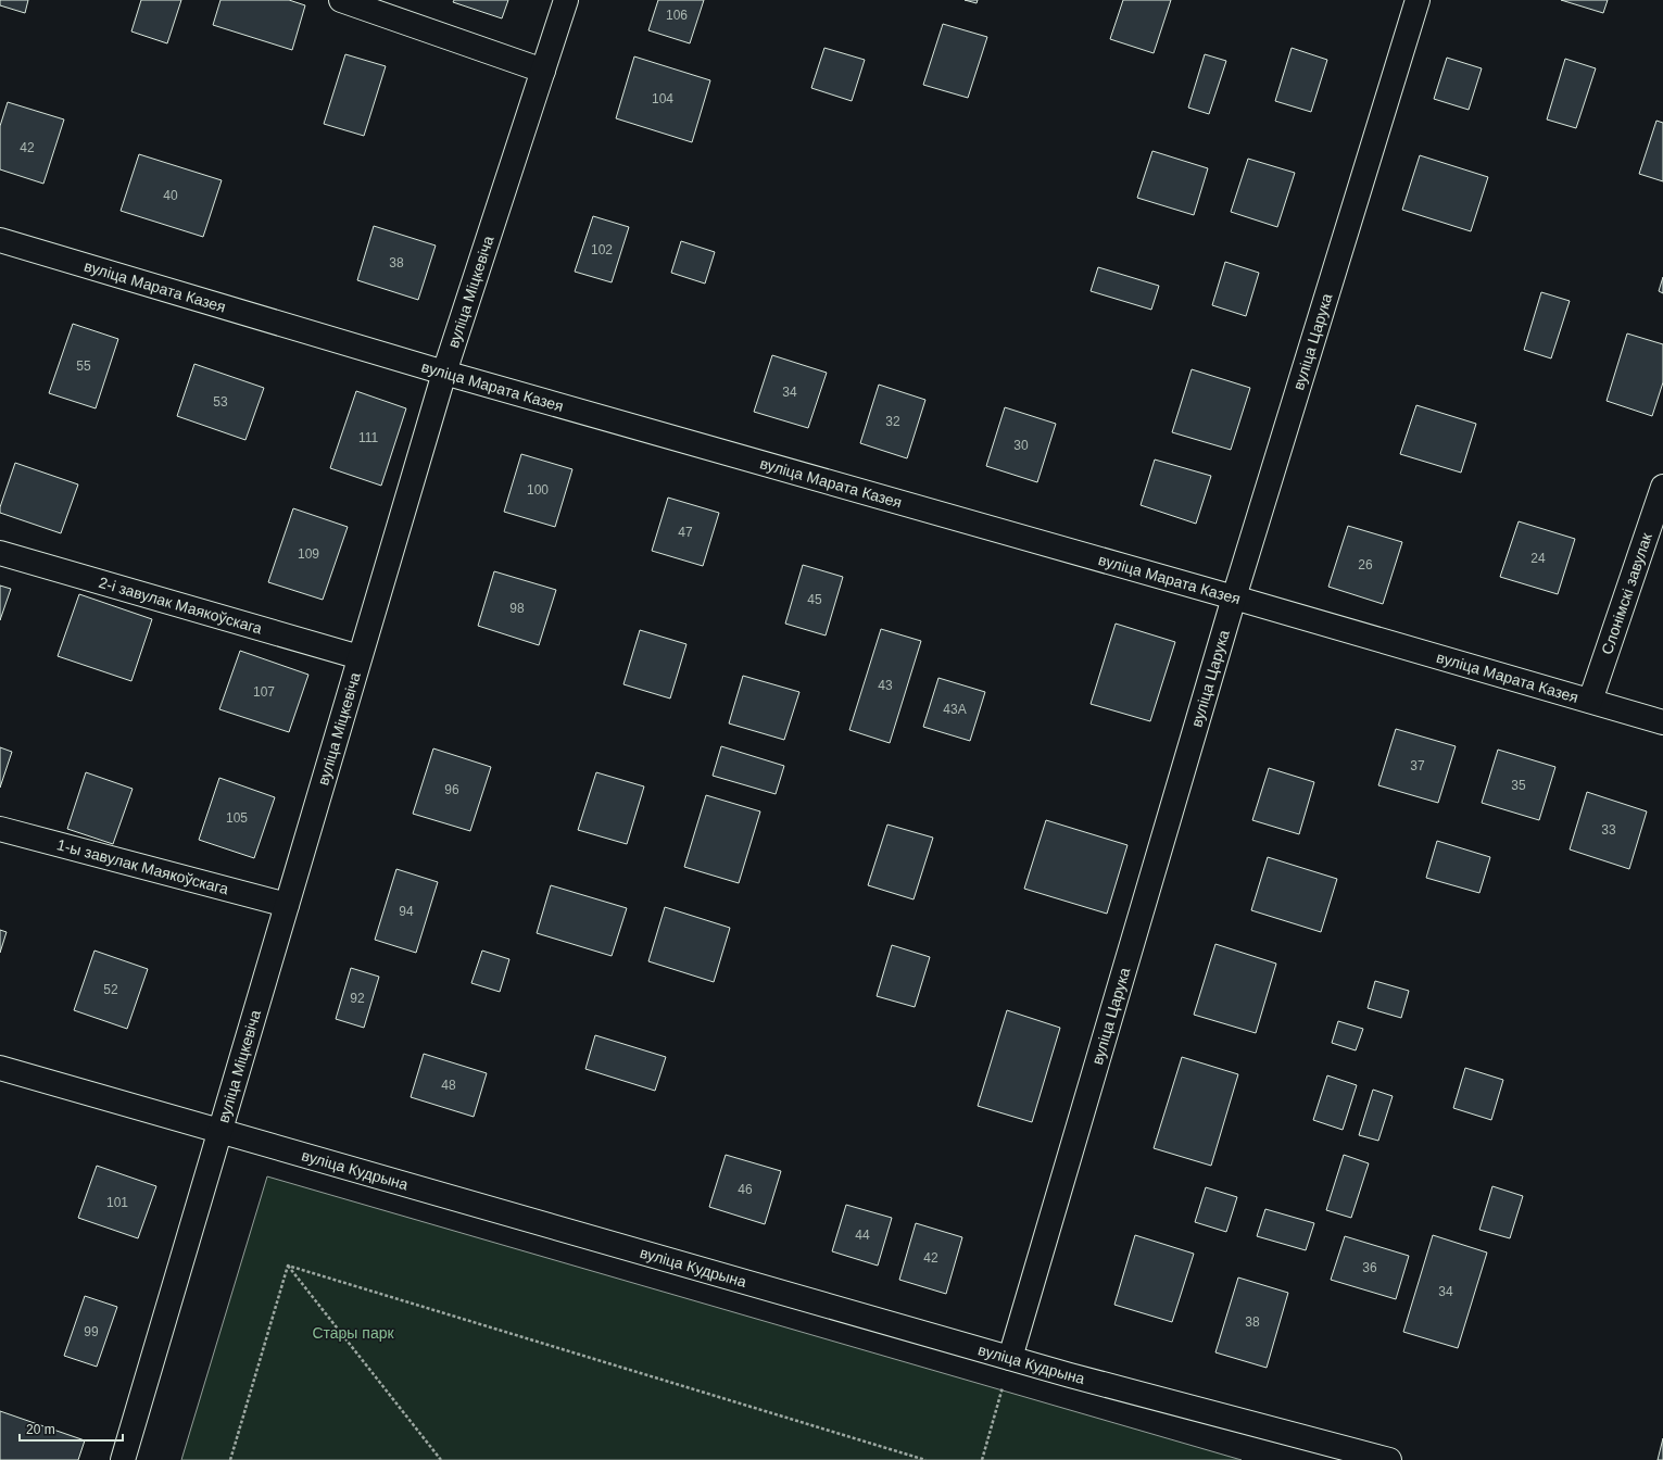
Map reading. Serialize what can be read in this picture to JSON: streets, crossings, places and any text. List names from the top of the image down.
{
  "streets": {
    "street": [
      "вуліца Марата Казея",
      "вуліца Міцкевіча",
      "вуліца Царука",
      "Слонімскі завулак",
      "2-і завулак Маякоўскага",
      "1-ы завулак Маякоўскага",
      "вуліца Кудрына"
    ]
  },
  "crossings": [
    ["вуліца Марата Казея", "вуліца Міцкевіча"],
    ["вуліца Марата Казея", "вуліца Царука"],
    ["вуліца Марата Казея", "Слонімскі завулак"],
    ["вуліца Міцкевіча", "2-і завулак Маякоўскага"],
    ["вуліца Міцкевіча", "1-ы завулак Маякоўскага"],
    ["вуліца Міцкевіча", "вуліца Кудрына"],
    ["вуліца Царука", "вуліца Кудрына"]
  ],
  "parks": ["Стары парк"],
  "house_numbers": [
    "106",
    "104",
    "42",
    "40",
    "102",
    "38",
    "55",
    "34",
    "53",
    "32",
    "111",
    "30",
    "100",
    "47",
    "109",
    "24",
    "26",
    "45",
    "98",
    "43",
    "107",
    "43А",
    "37",
    "35",
    "96",
    "105",
    "33",
    "94",
    "52",
    "92",
    "48",
    "46",
    "101",
    "44",
    "42",
    "36",
    "34",
    "38",
    "99"
  ],
  "scale_bar": "20 m"
}
